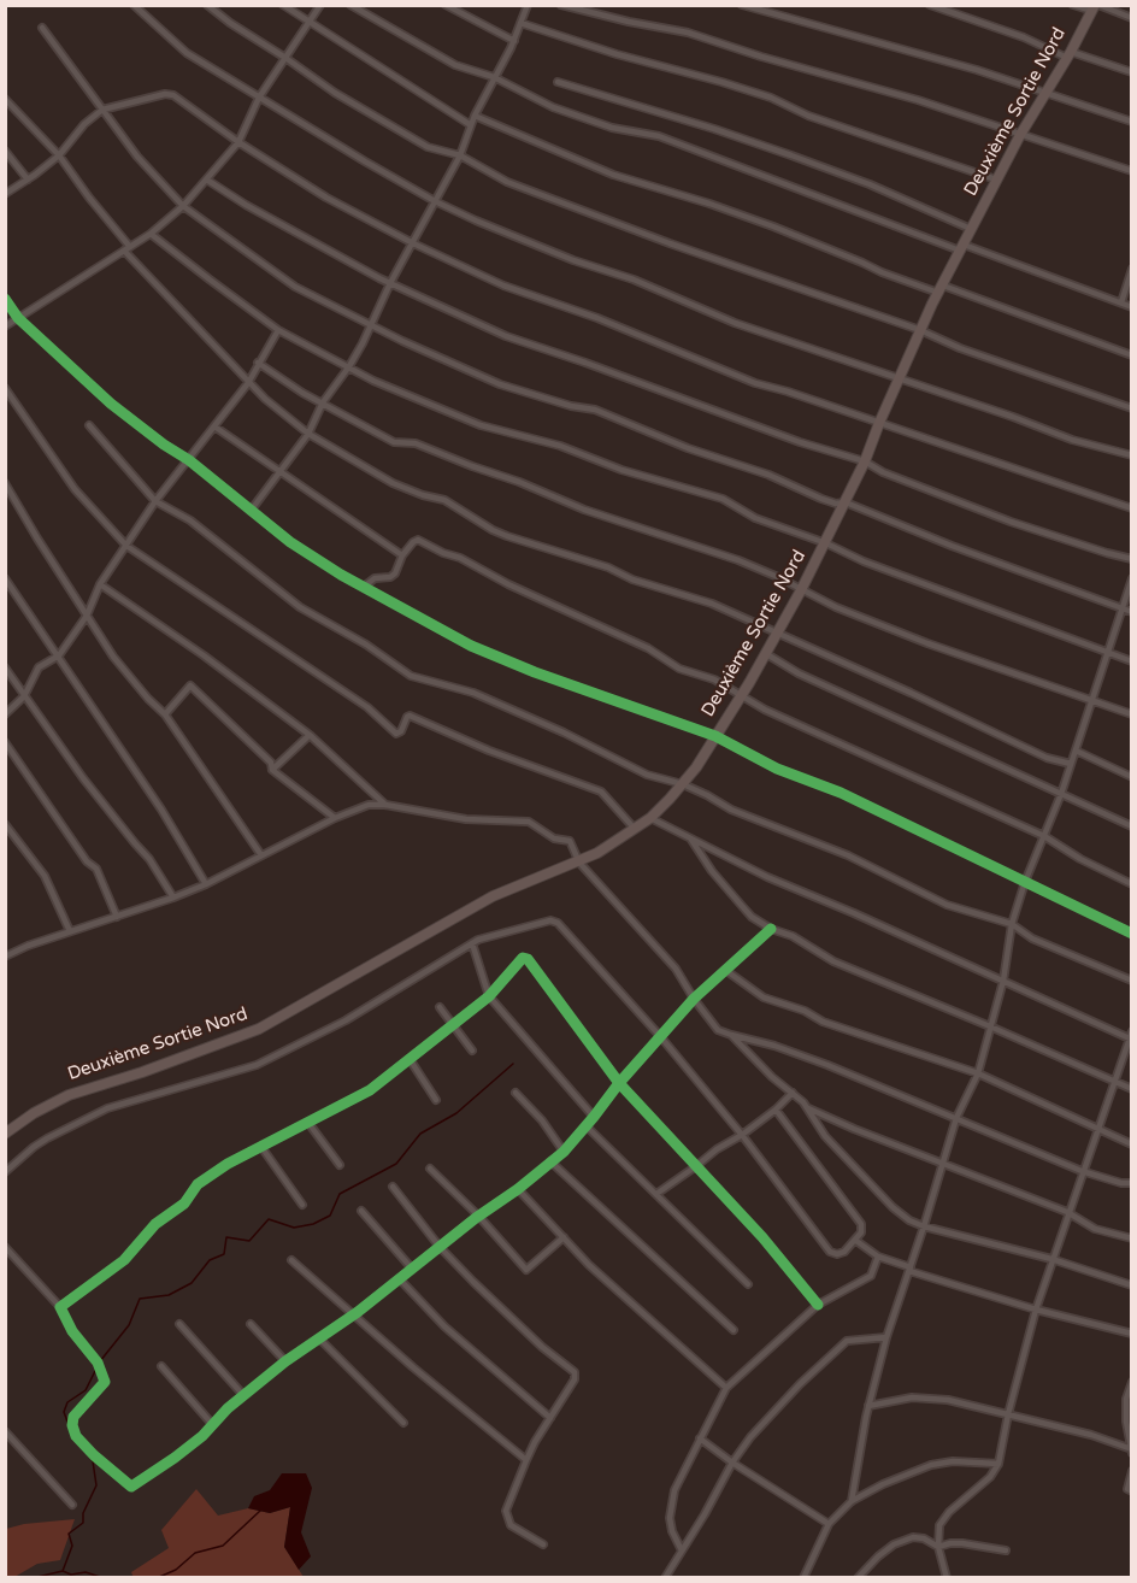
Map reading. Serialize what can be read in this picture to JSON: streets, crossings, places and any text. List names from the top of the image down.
{
  "streets": {
    "main road": ["Deuxième Sortie Nord"]
  }
}
